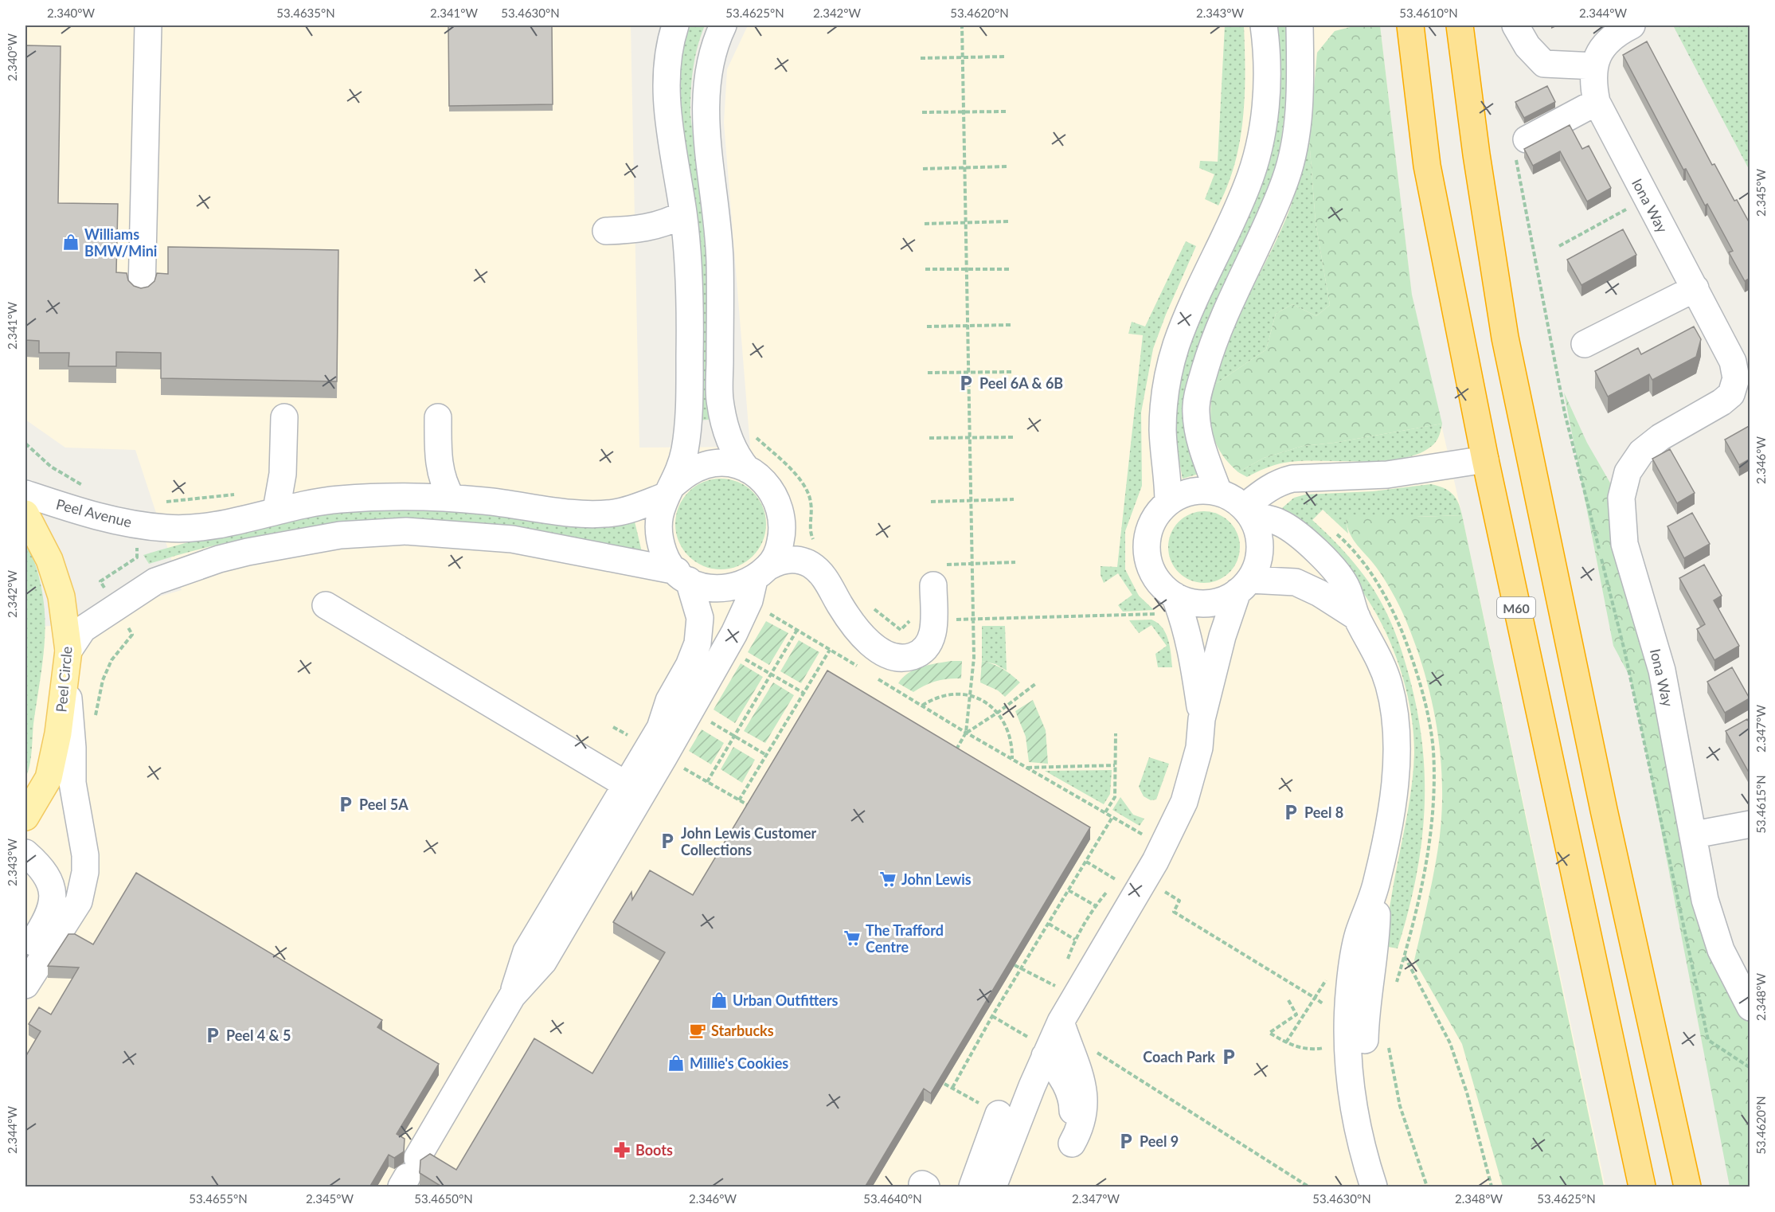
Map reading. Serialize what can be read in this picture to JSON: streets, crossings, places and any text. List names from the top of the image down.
{
  "streets": {
    "highway": ["M60"],
    "main road": ["Peel Circle"],
    "street": ["Iona Way", "Peel Avenue"]
  },
  "places": {
    "shop": ["Williams BMW/Mini", "Urban Outfitters", "Millie's Cookies"],
    "parking": [
      "Peel 6A & 6B",
      "Peel 5A",
      "Peel 8",
      "John Lewis Customer Collections",
      "Peel 4 & 5",
      "Coach Park",
      "Peel 9"
    ],
    "supermarket": ["John Lewis", "The Trafford Centre"],
    "cafe": ["Starbucks"],
    "pharmacy": ["Boots"]
  },
  "coordinates": [
    "2.340°W",
    "53.4635°N",
    "2.341°W",
    "53.4630°N",
    "53.4625°N",
    "2.342°W",
    "53.4620°N",
    "2.343°W",
    "53.4610°N",
    "2.344°W",
    "2.345°W",
    "2.346°W",
    "2.347°W",
    "53.4615°N",
    "2.348°W",
    "53.4655°N",
    "53.4650°N",
    "53.4640°N"
  ]
}
